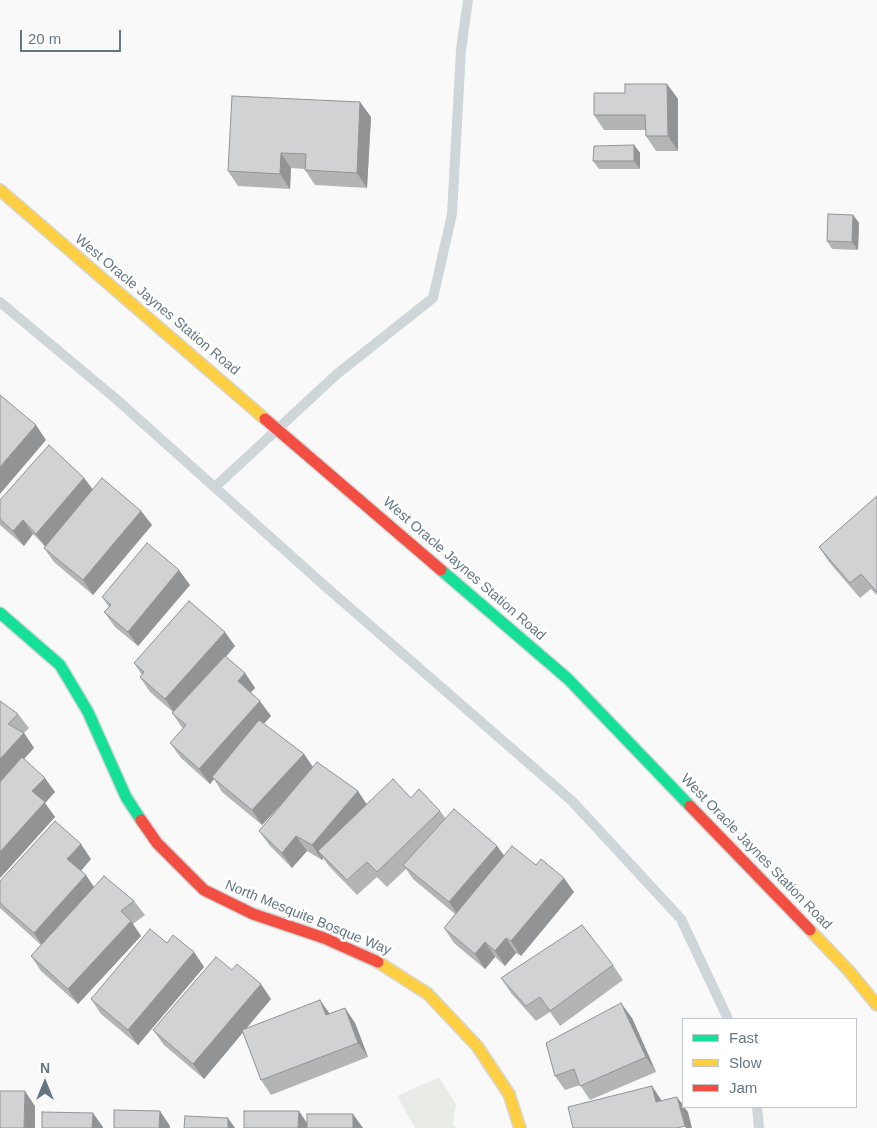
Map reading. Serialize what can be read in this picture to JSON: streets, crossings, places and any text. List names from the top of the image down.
{
  "streets": {
    "street": ["West Oracle Jaynes Station Road", "North Mesquite Bosque Way"]
  },
  "legend": ["Fast", "Slow", "Jam"],
  "scale_bar": "20 m",
  "north": "top"
}
